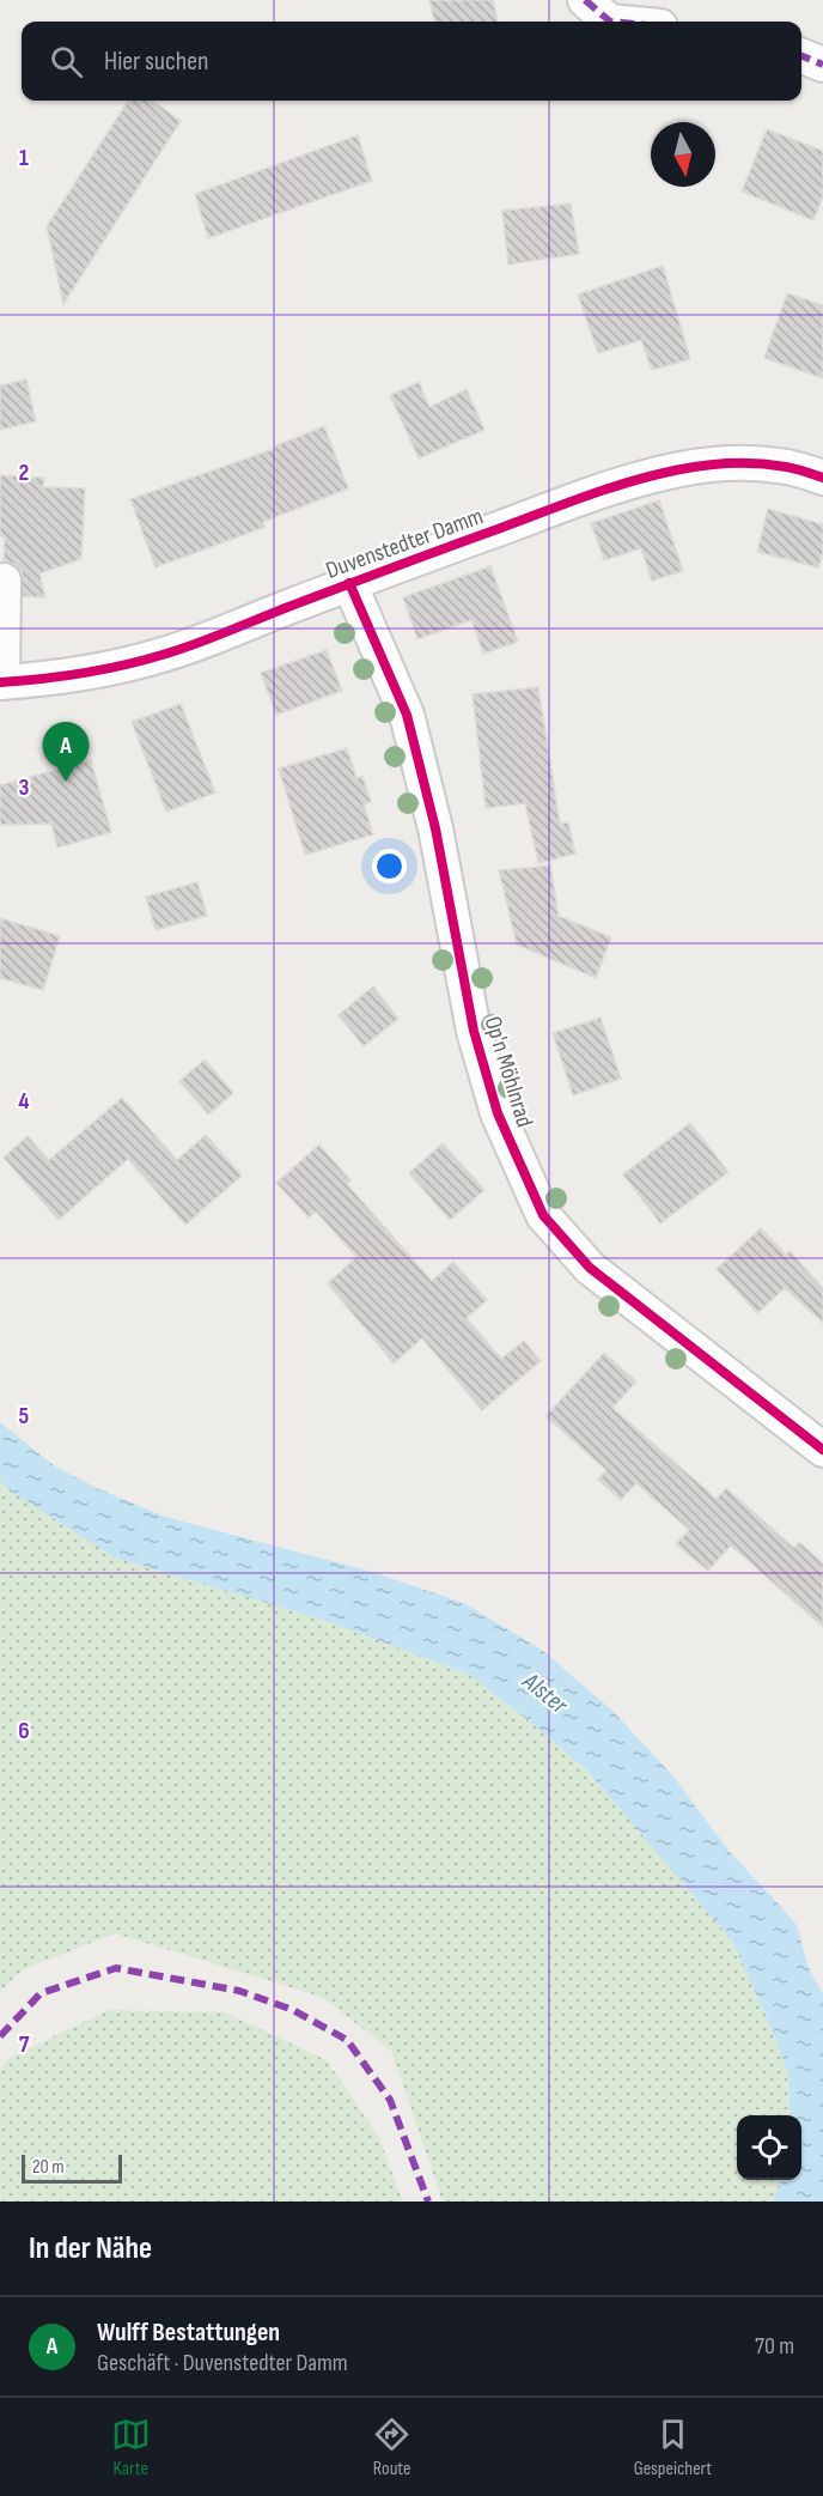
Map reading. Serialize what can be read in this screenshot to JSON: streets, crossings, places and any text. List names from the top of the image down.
{
  "streets": {
    "street": ["Duvenstedter Damm", "Op'n Möhlnrad"]
  },
  "crossings": [
    ["Duvenstedter Damm", "Op'n Möhlnrad"]
  ],
  "water": ["Alster"],
  "scale_bar": "20 m",
  "north": "bottom",
  "page": {
    "search": "Hier suchen",
    "pins": "A",
    "scale": "20 m",
    "heading": "In der Nähe",
    "list": [
      {
        "mark": "A",
        "name": "Wulff Bestattungen",
        "note": "Geschäft · Duvenstedter Damm",
        "value": "70 m"
      }
    ],
    "nav": ["Karte", "Route", "Gespeichert"]
  },
  "grid": {
    "rows": [
      "1",
      "2",
      "3",
      "4",
      "5",
      "6",
      "7"
    ]
  }
}
